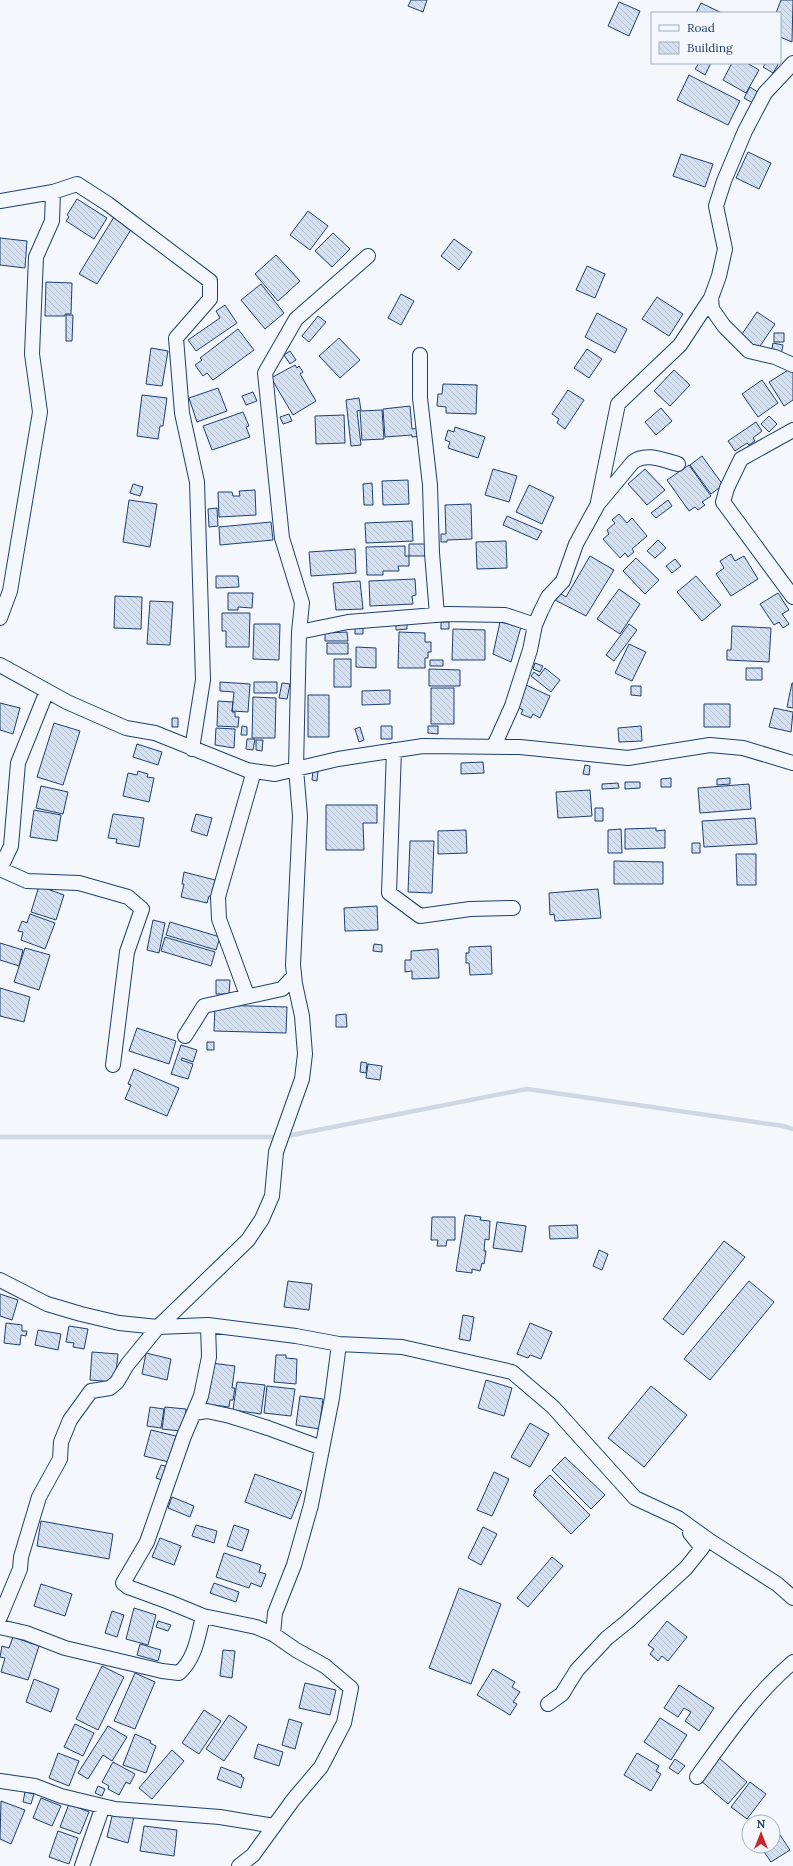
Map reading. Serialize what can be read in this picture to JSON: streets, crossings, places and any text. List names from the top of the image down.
{
  "legend": ["Road", "Building"],
  "north": "top"
}
